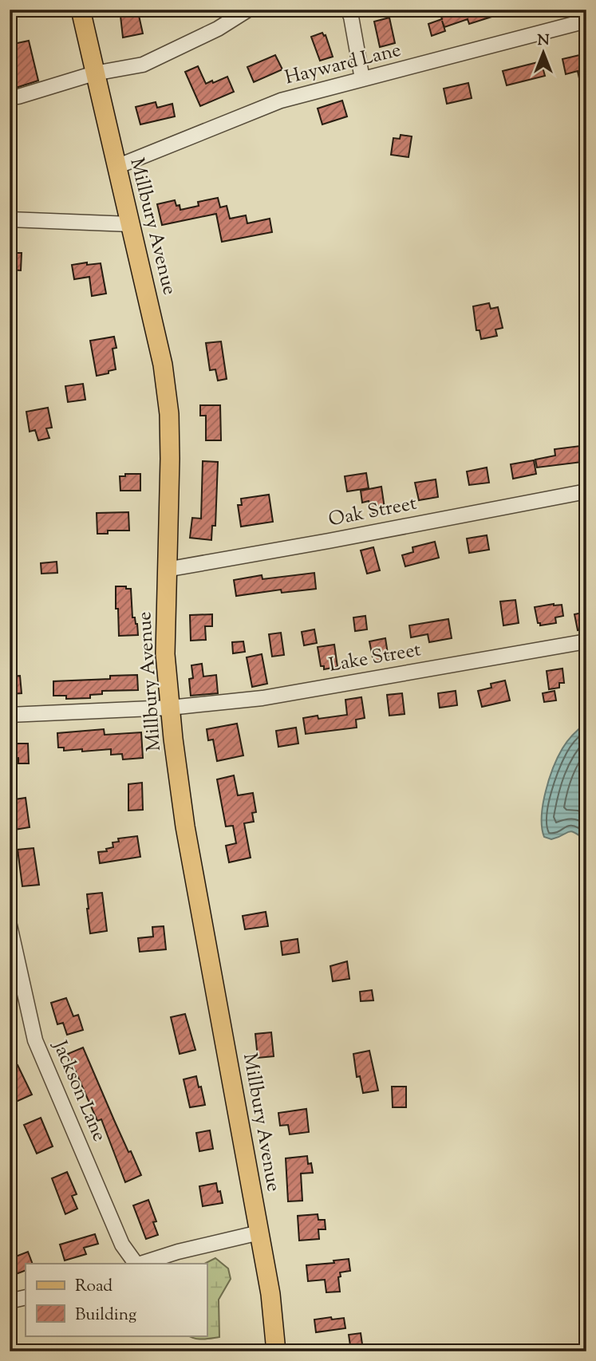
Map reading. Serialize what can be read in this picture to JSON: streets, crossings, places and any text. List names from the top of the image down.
{
  "streets": {
    "main road": ["Millbury Avenue"],
    "street": [
      "Hayward Lane",
      "Oak Street",
      "Lake Street",
      "Jackson Lane"
    ]
  },
  "crossings": [
    ["Hayward Lane", "Millbury Avenue"],
    ["Millbury Avenue", "Oak Street"],
    ["Millbury Avenue", "Lake Street"]
  ],
  "legend": ["Road", "Building"],
  "north": "top"
}
